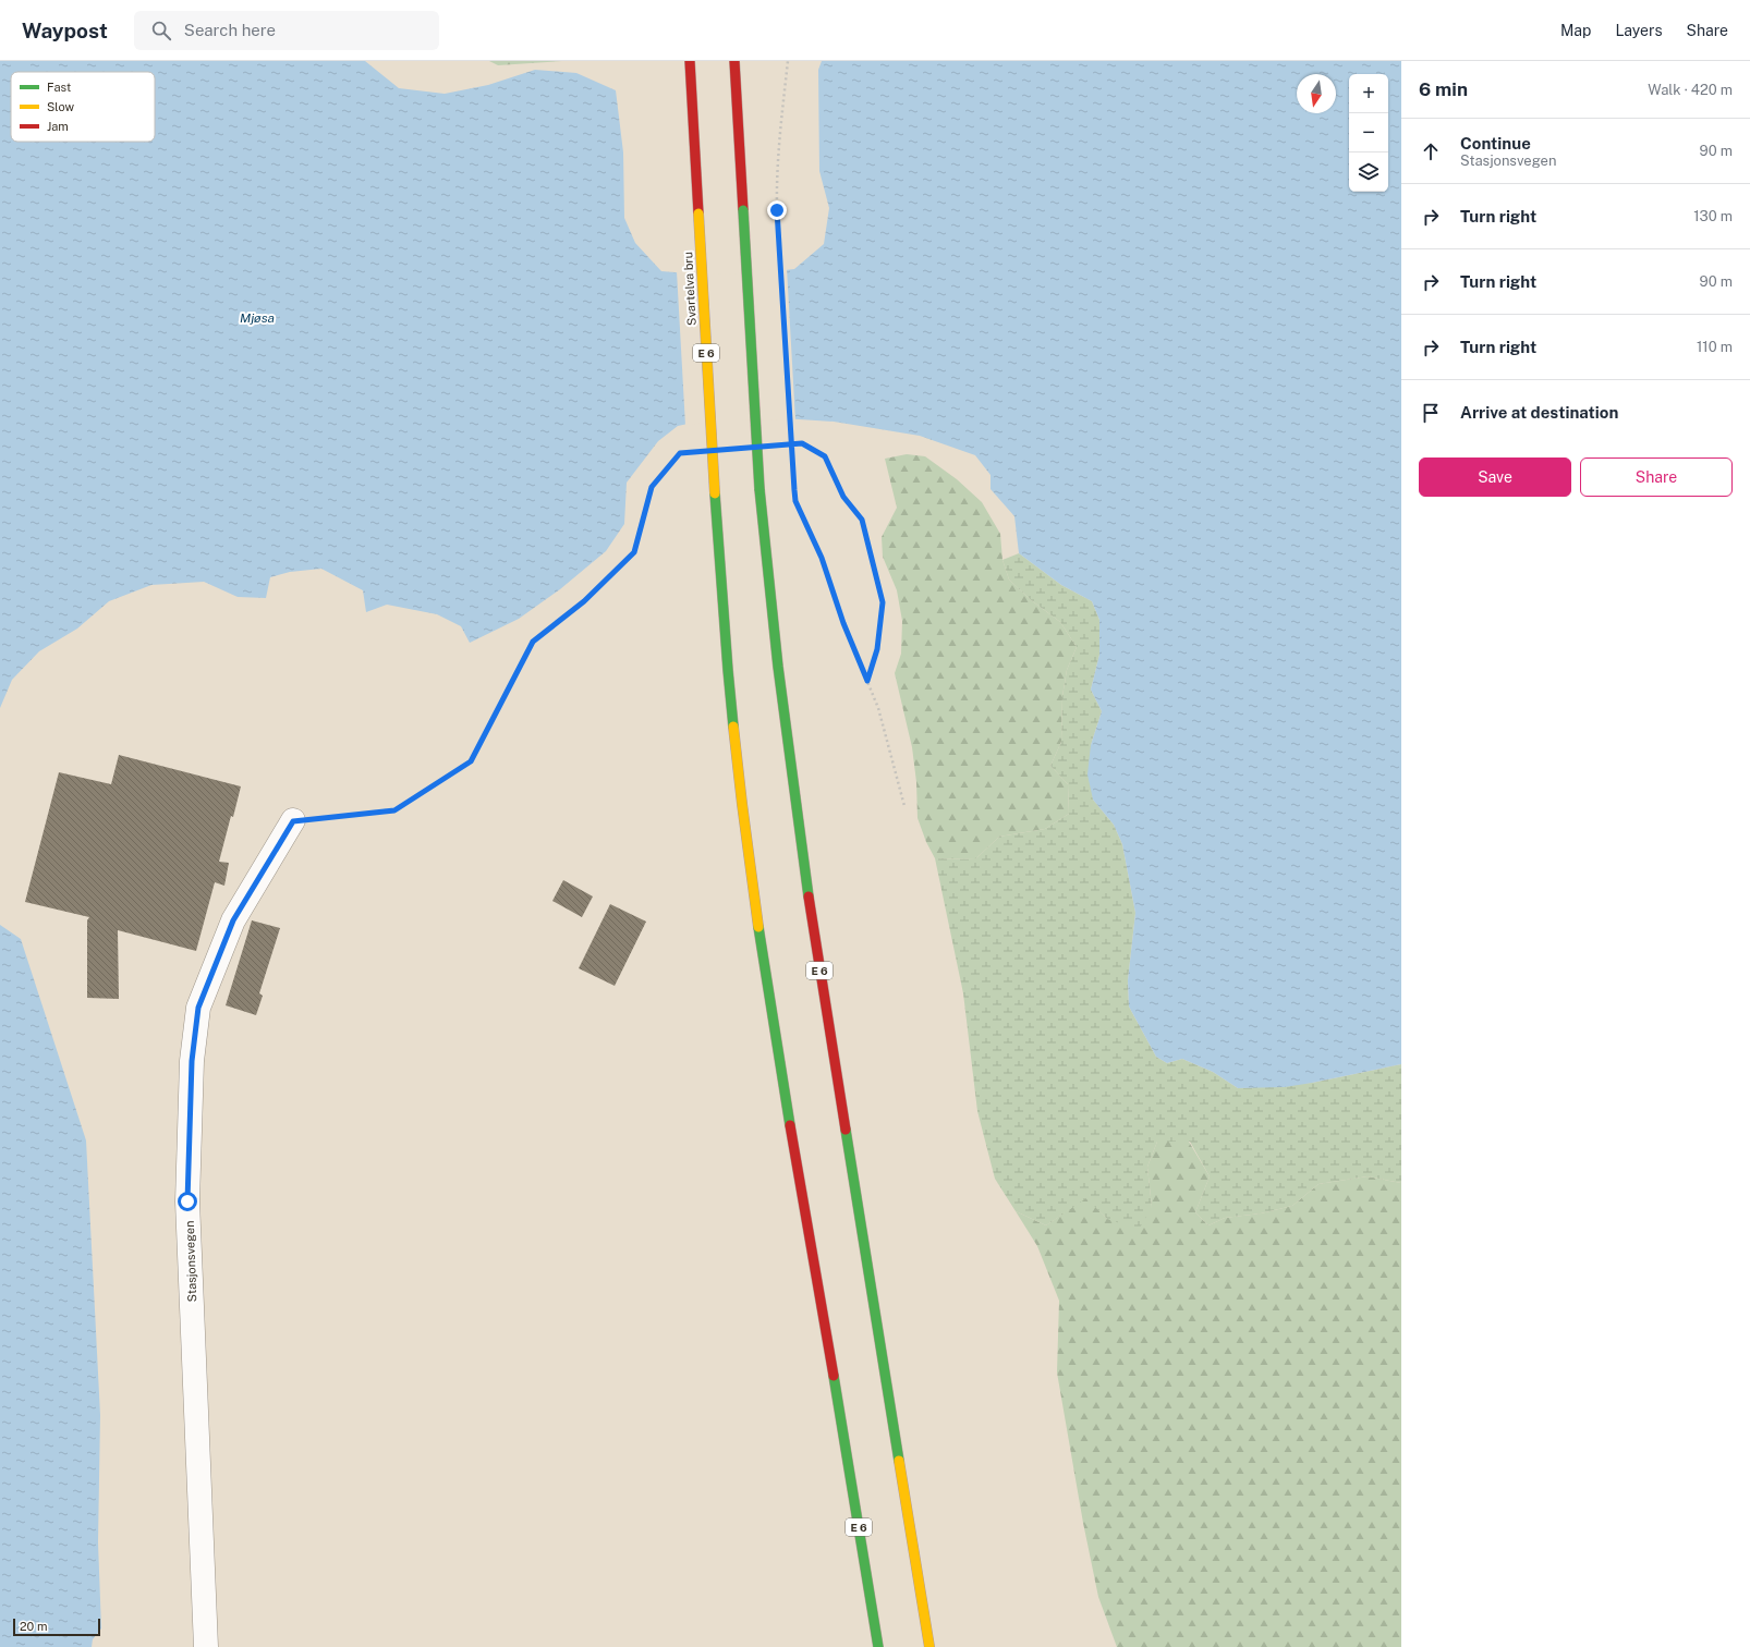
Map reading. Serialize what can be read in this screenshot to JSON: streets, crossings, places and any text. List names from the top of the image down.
{
  "streets": {
    "highway": ["Svartelva bru", "E 6"],
    "street": ["Stasjonsvegen"]
  },
  "water": ["Mjøsa"],
  "legend": ["Fast", "Slow", "Jam"],
  "scale_bar": "20 m",
  "north": "bottom",
  "page": {
    "header": "Waypost",
    "search": "Search here",
    "nav": ["Map", "Layers", "Share"],
    "heading": ["6 min", "Walk · 420 m"],
    "map_buttons": ["+", "−"],
    "list": [
      ["Continue", "Stasjonsvegen", "90 m"],
      ["Turn right", "130 m"],
      ["Turn right", "90 m"],
      ["Turn right", "110 m"],
      "Arrive at destination"
    ],
    "buttons": ["Save", "Share"],
    "scale": "20 m"
  }
}
